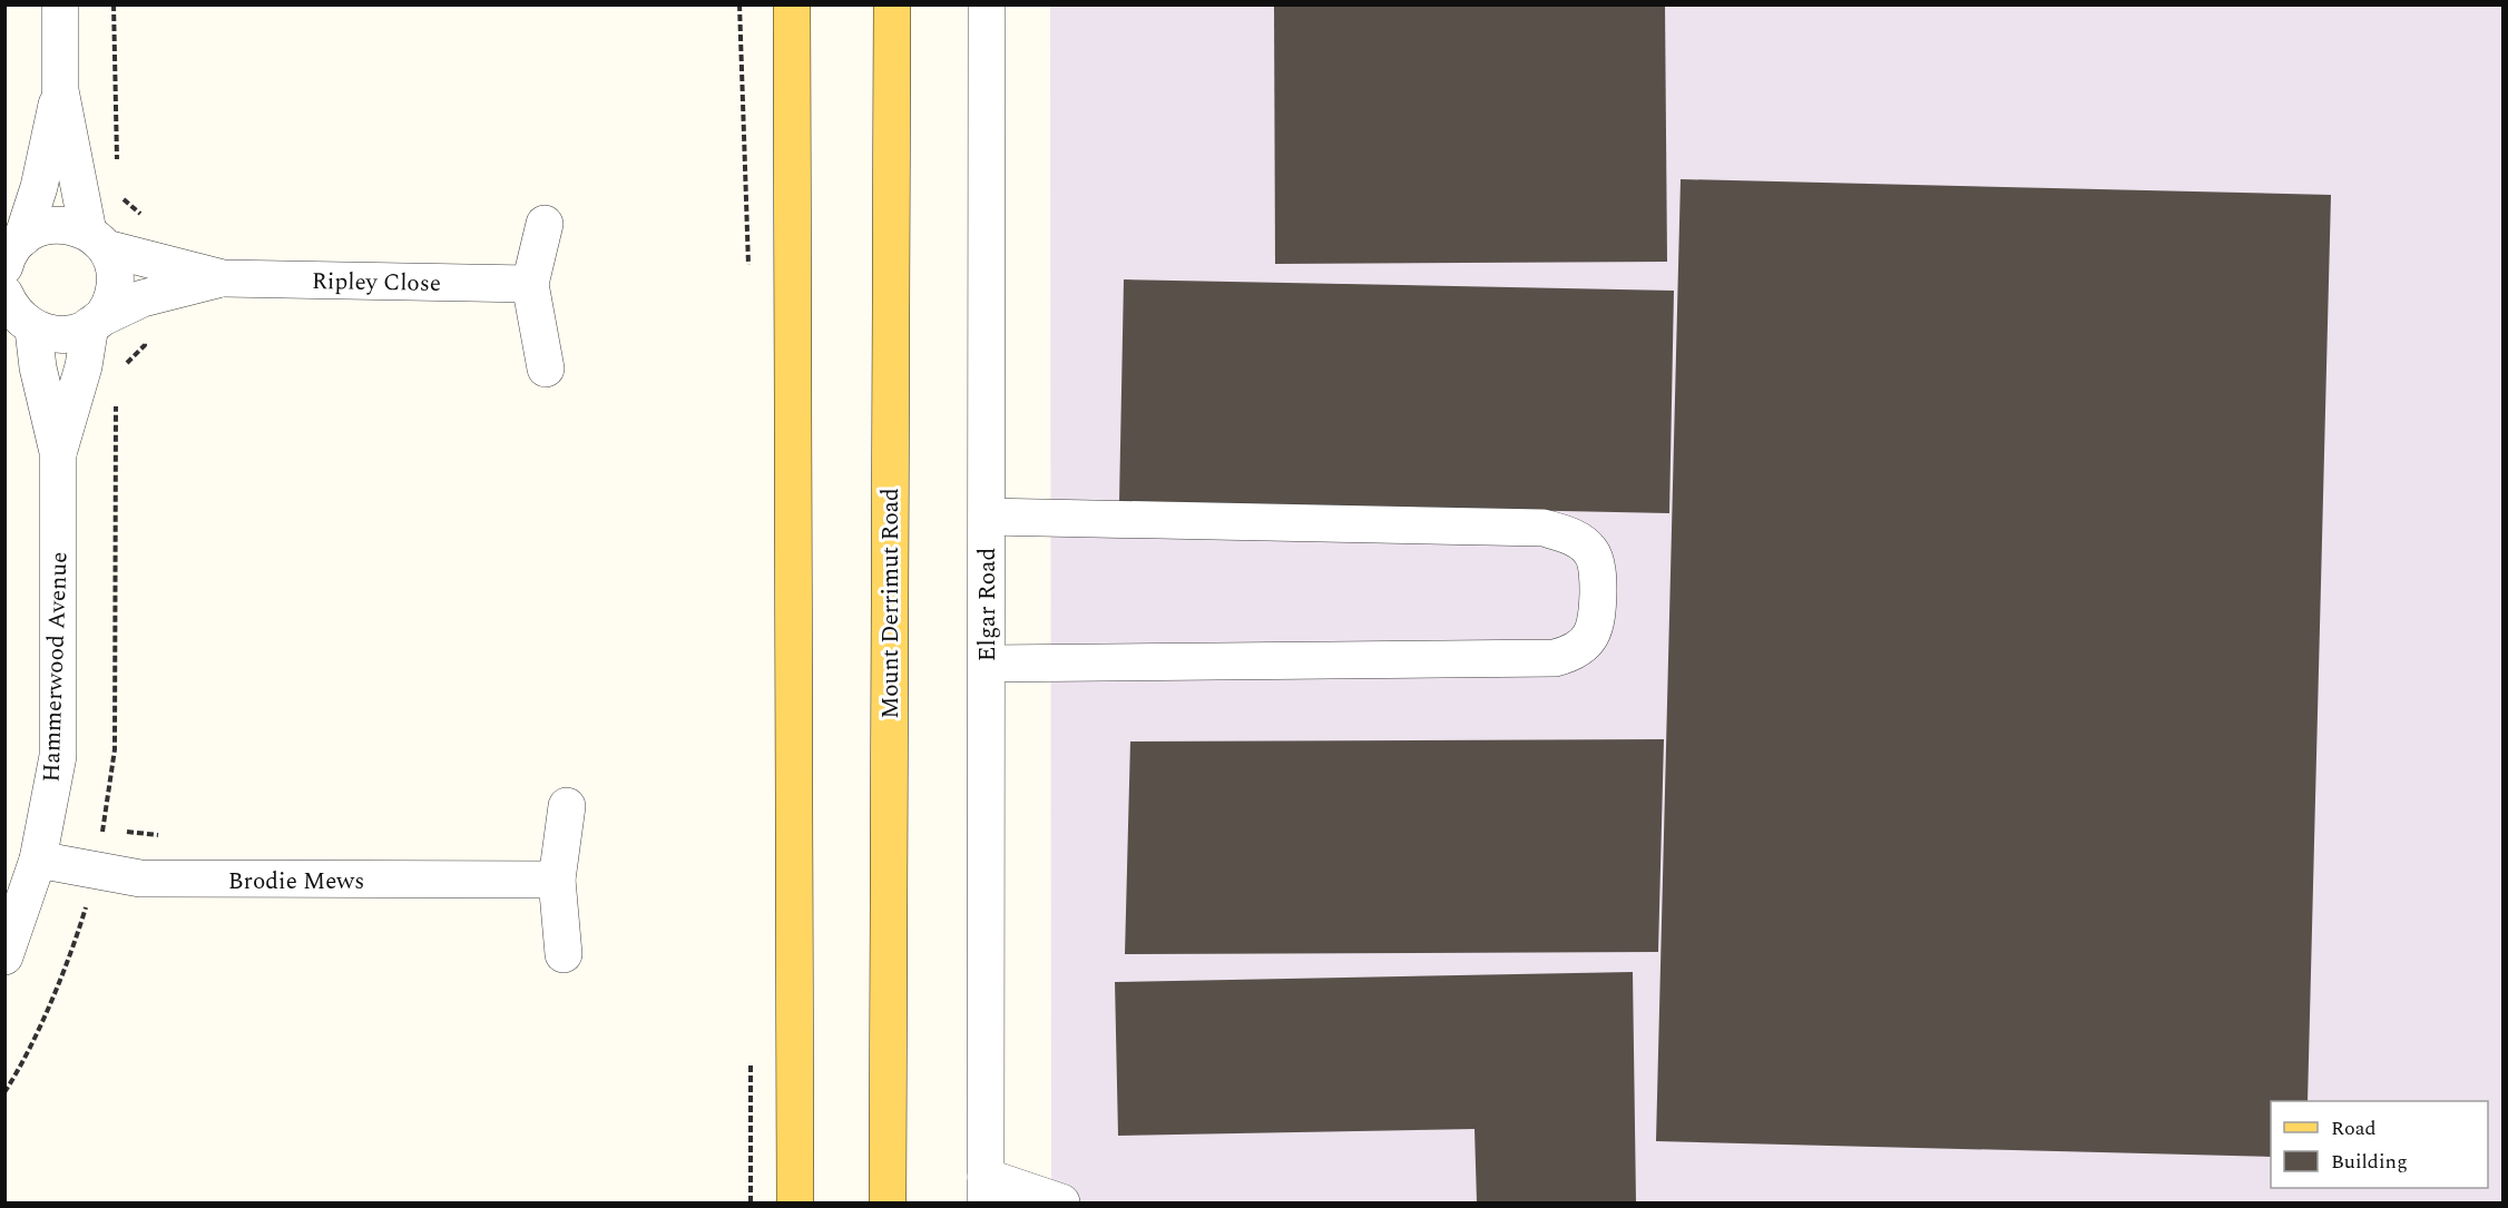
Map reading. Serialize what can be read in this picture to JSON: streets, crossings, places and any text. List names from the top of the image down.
{
  "streets": {
    "main road": ["Mount Derrimut Road"],
    "street": [
      "Ripley Close",
      "Elgar Road",
      "Hammerwood Avenue",
      "Brodie Mews"
    ]
  },
  "crossings": [
    ["Ripley Close", "Hammerwood Avenue"],
    ["Hammerwood Avenue", "Brodie Mews"]
  ],
  "legend": ["Road", "Building"]
}
